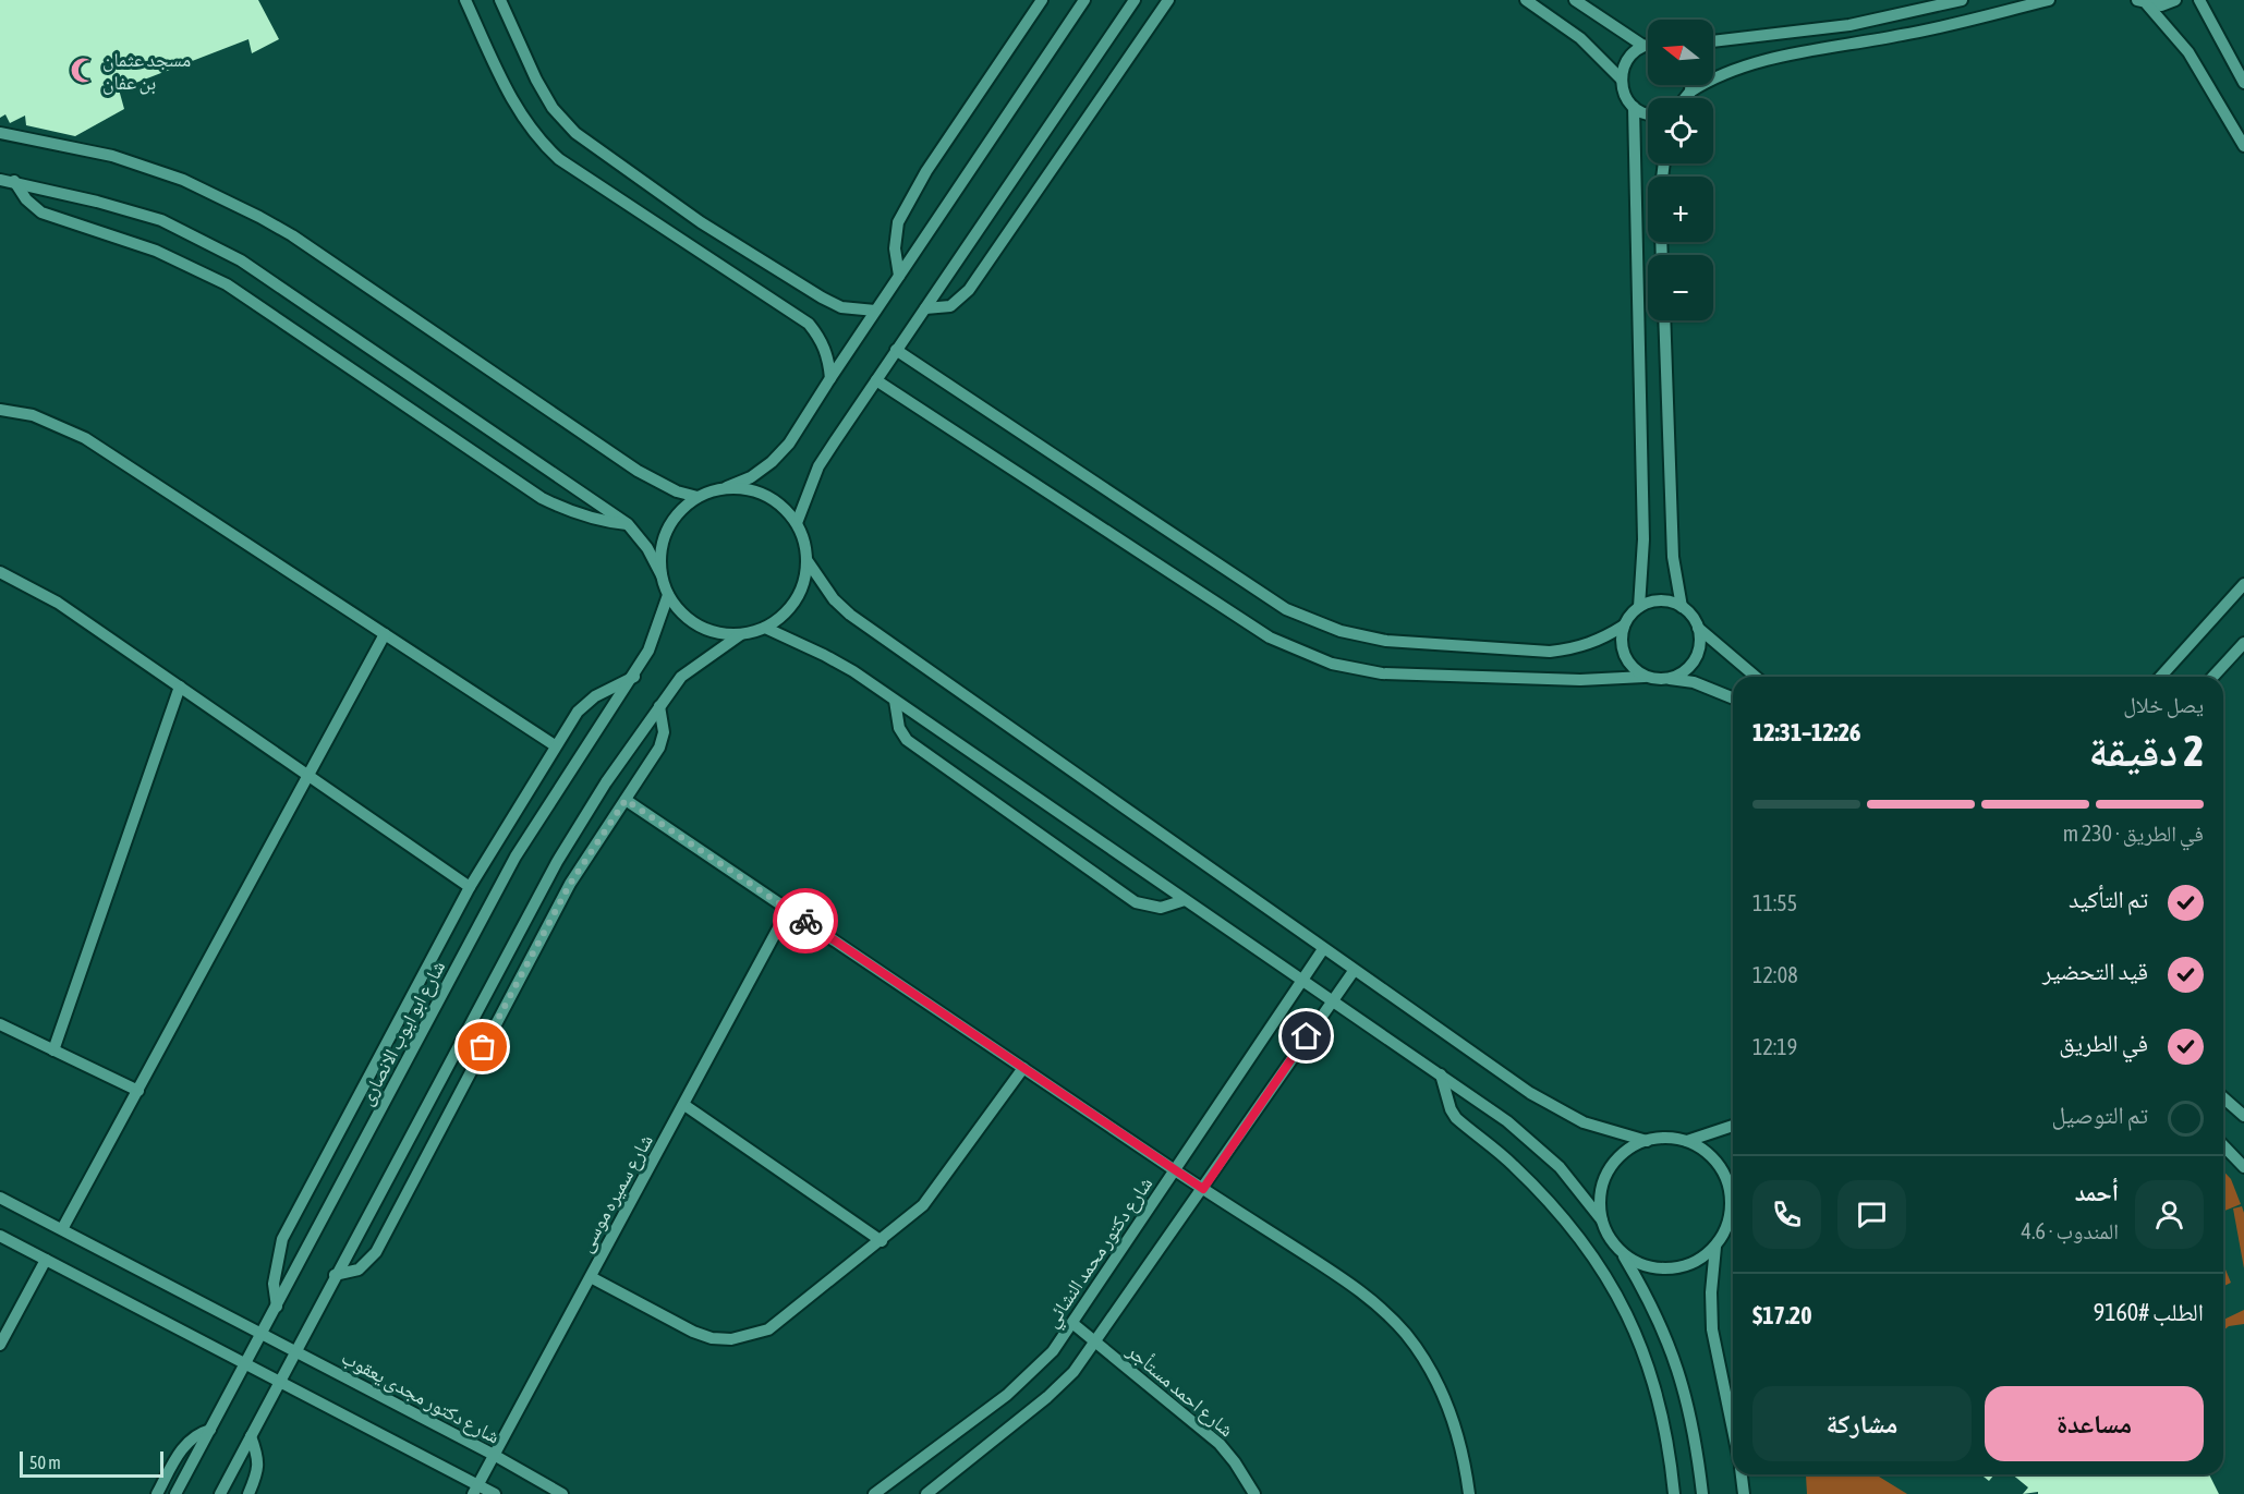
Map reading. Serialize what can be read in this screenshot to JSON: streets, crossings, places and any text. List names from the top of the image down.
{
  "streets": {
    "street": [
      "شارع ابو ايوب الانصارى",
      "شارع سميره موسى",
      "شارع دكتور محمد النشائي",
      "شارع احمد مستأجر",
      "شارع دكتور مجدى يعقوب"
    ]
  },
  "crossings": [
    ["شارع ابو ايوب الانصارى", "شارع دكتور مجدى يعقوب"],
    ["شارع سميره موسى", "شارع دكتور مجدى يعقوب"],
    ["شارع دكتور محمد النشائي", "شارع احمد مستأجر"]
  ],
  "places": {
    "mosque": ["مسجد عثمان بن عفان"]
  },
  "scale_bar": "50 m",
  "north": "left",
  "page": {
    "map_buttons": ["+", "−"],
    "heading": ["2 دقيقة", "يصل خلال", "12:26–12:31"],
    "panel": [
      "أحمد",
      "المندوب · 4.6",
      "الطلب #9160",
      "$17.20"
    ],
    "bar": "في الطريق · 230 m",
    "list": [
      ["تم التأكيد", "11:55"],
      ["قيد التحضير", "12:08"],
      ["في الطريق", "12:19"],
      "تم التوصيل"
    ],
    "buttons": ["مساعدة", "مشاركة"],
    "scale": "50 m"
  }
}
